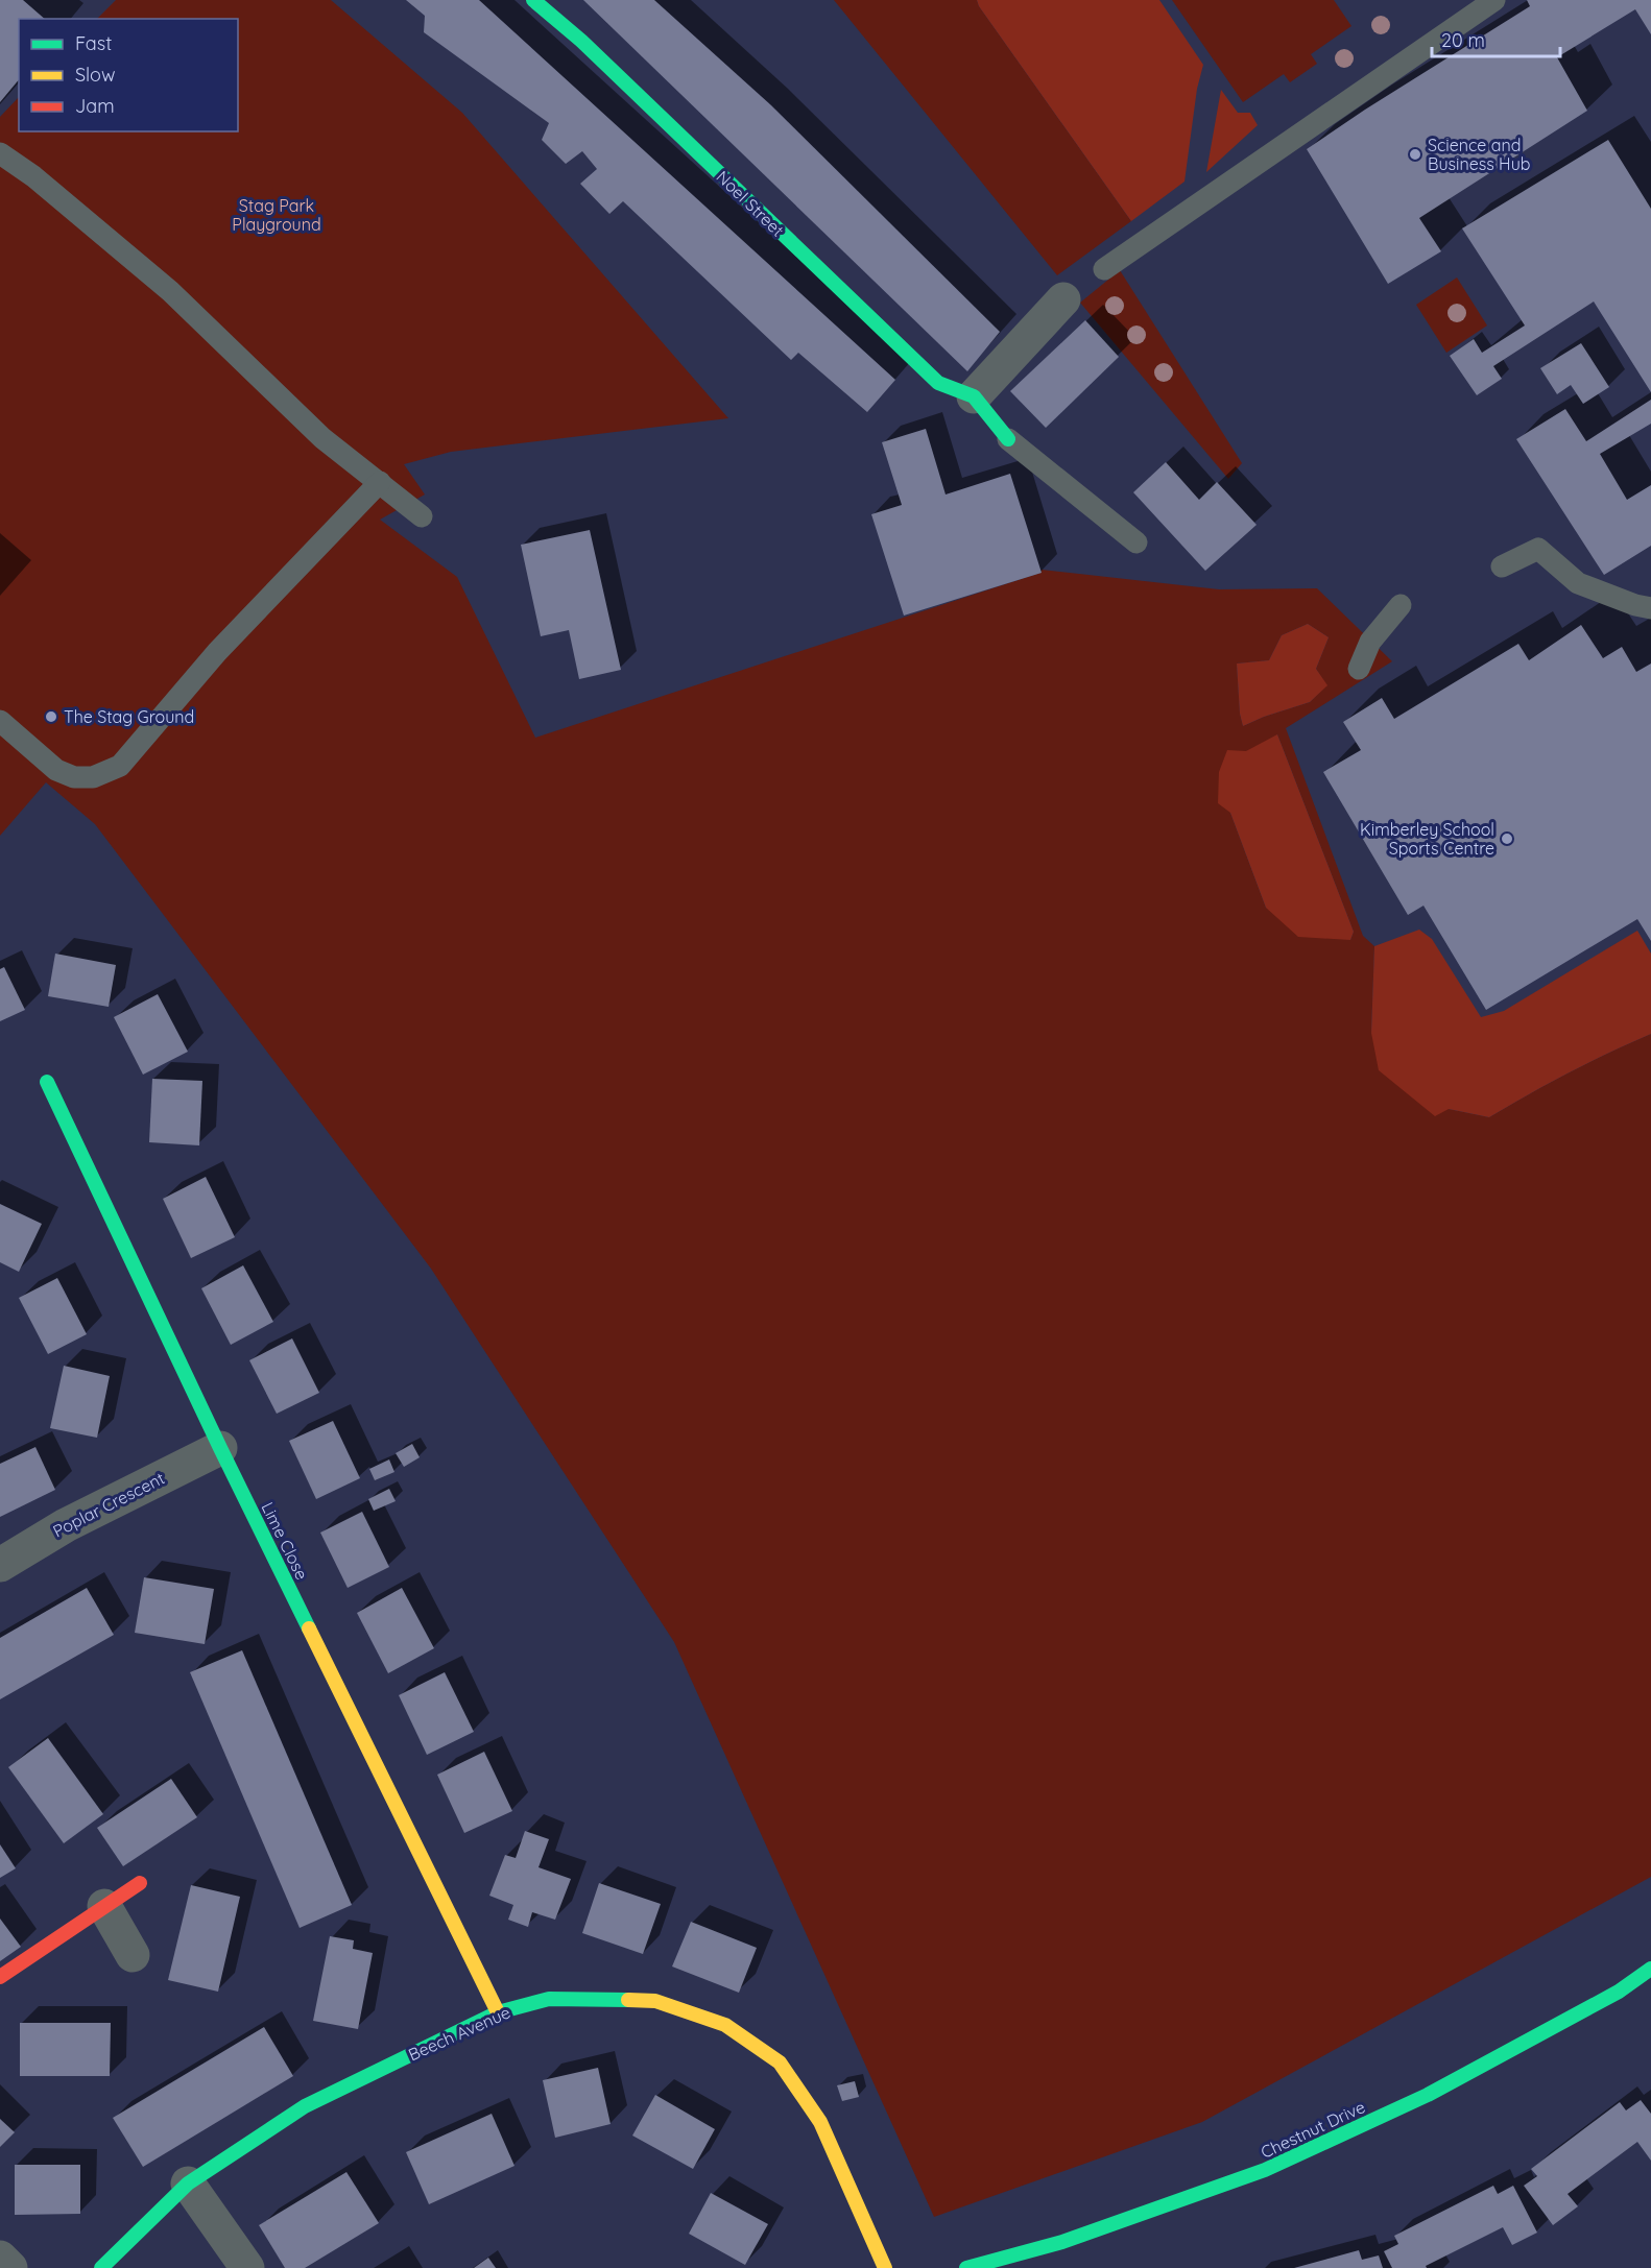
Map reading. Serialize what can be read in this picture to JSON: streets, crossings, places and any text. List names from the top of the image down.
{
  "streets": {
    "street": [
      "Noel Street",
      "Poplar Crescent",
      "Lime Close",
      "Beech Avenue",
      "Chestnut Drive"
    ]
  },
  "crossings": [
    ["Poplar Crescent", "Lime Close"],
    ["Lime Close", "Beech Avenue"]
  ],
  "parks": ["Stag Park Playground"],
  "places": ["Science and Business Hub", "The Stag Ground", "Kimberley School Sports Centre"],
  "legend": ["Fast", "Slow", "Jam"],
  "scale_bar": "20 m"
}
